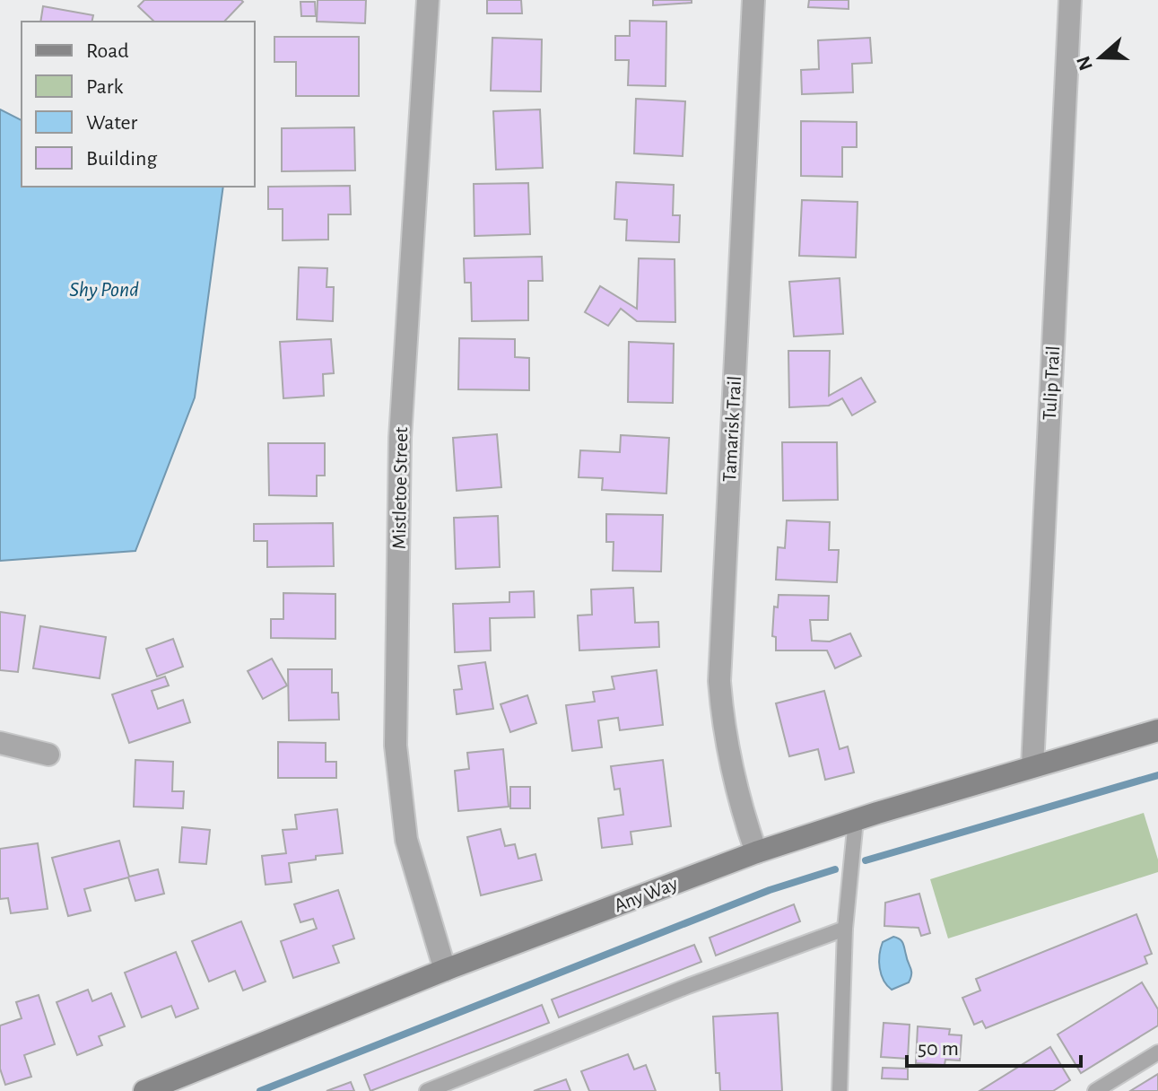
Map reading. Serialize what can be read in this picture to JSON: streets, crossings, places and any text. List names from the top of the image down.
{
  "streets": {
    "street": [
      "Tulip Trail",
      "Tamarisk Trail",
      "Mistletoe Street",
      "Any Way"
    ]
  },
  "crossings": [
    ["Tulip Trail", "Any Way"],
    ["Tamarisk Trail", "Any Way"],
    ["Mistletoe Street", "Any Way"]
  ],
  "water": ["Shy Pond"],
  "legend": [
    "Road",
    "Park",
    "Water",
    "Building"
  ],
  "scale_bar": "50 m",
  "north": "left"
}
